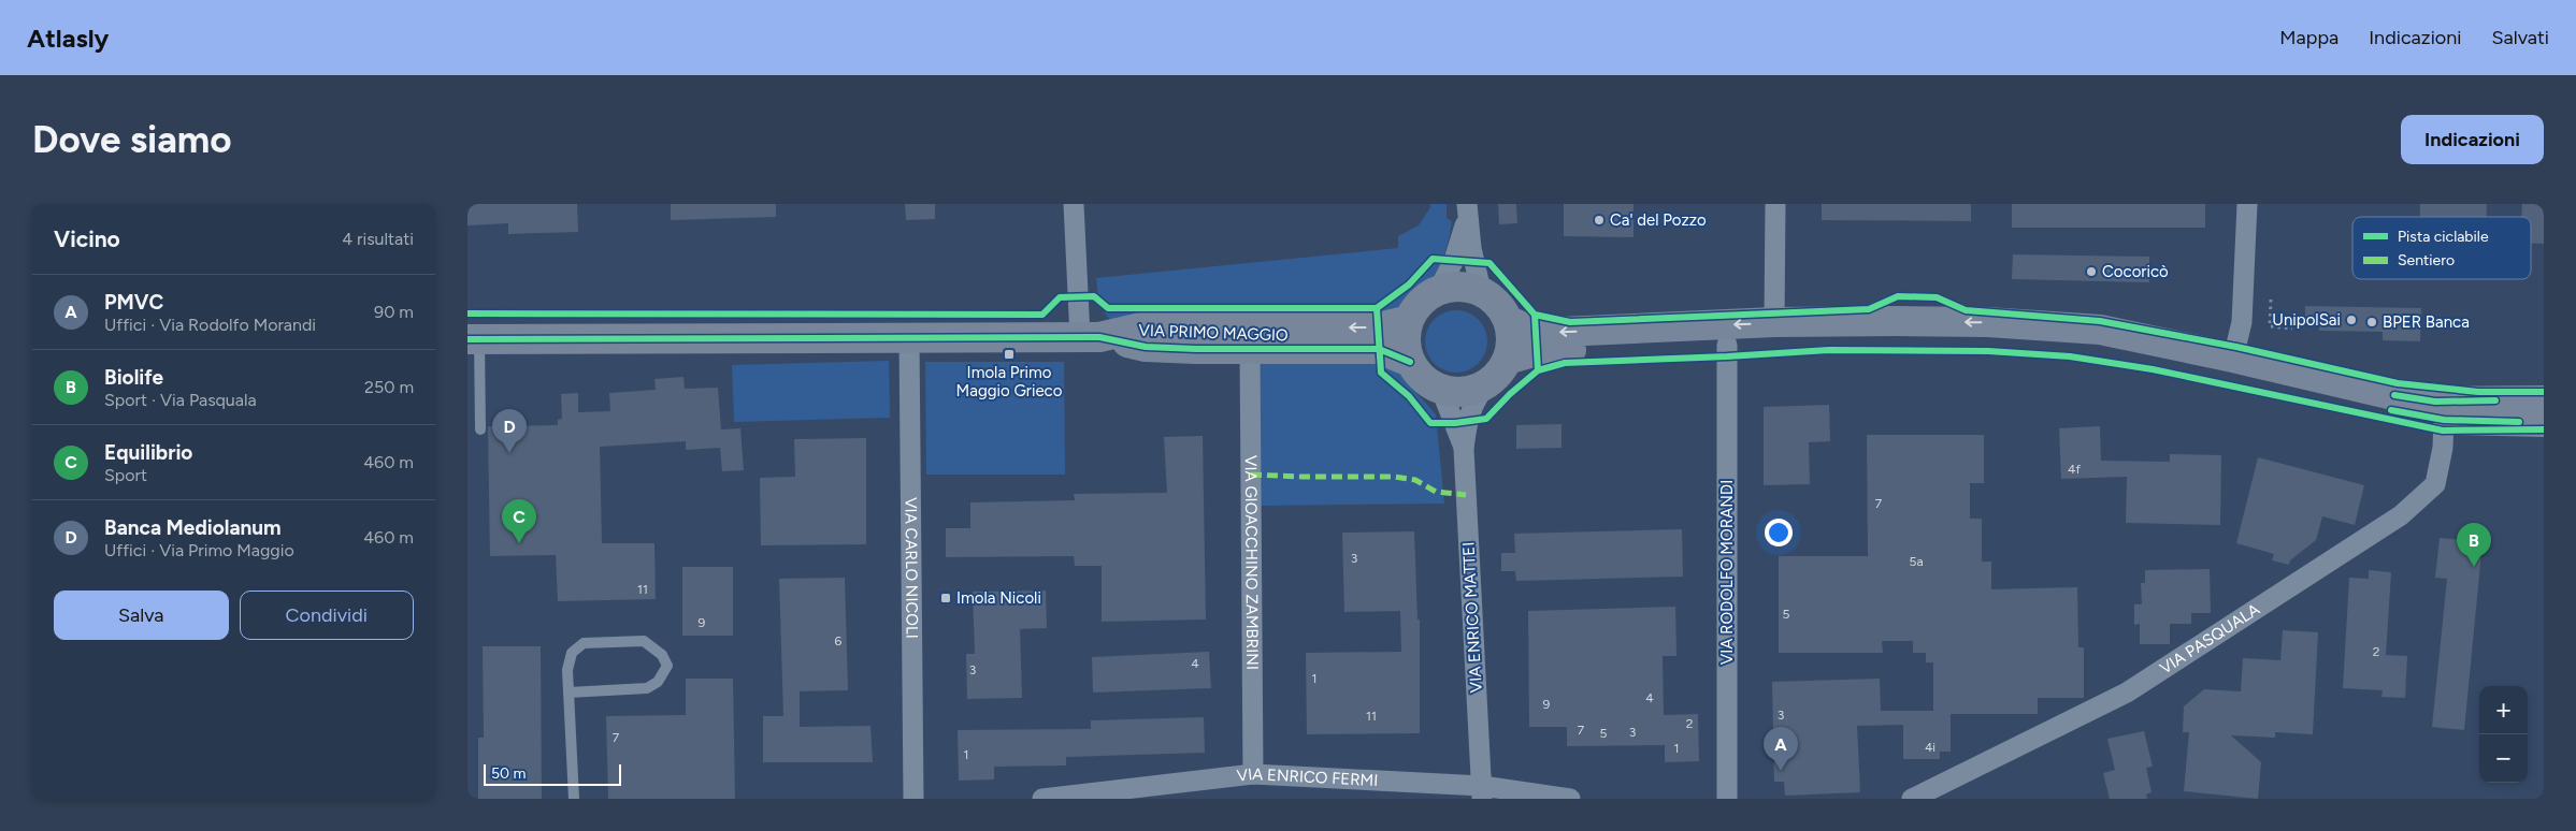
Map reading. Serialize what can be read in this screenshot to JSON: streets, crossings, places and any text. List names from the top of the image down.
{
  "streets": {
    "street": [
      "VIA PRIMO MAGGIO",
      "VIA GIOACCHINO ZAMBRINI",
      "VIA CARLO NICOLI",
      "VIA RODOLFO MORANDI",
      "VIA ENRICO MATTEI",
      "VIA PASQUALA",
      "VIA ENRICO FERMI"
    ]
  },
  "crossings": [
    ["VIA PRIMO MAGGIO", "VIA GIOACCHINO ZAMBRINI"],
    ["VIA PRIMO MAGGIO", "VIA CARLO NICOLI"],
    ["VIA PRIMO MAGGIO", "VIA ENRICO MATTEI"],
    ["VIA GIOACCHINO ZAMBRINI", "VIA ENRICO FERMI"],
    ["VIA ENRICO MATTEI", "VIA ENRICO FERMI"]
  ],
  "places": {
    "other": [
      "Ca' del Pozzo",
      "Cocoricò",
      "UnipolSai",
      "BPER Banca"
    ],
    "transit": ["Imola Primo Maggio Grieco", "Imola Nicoli"]
  },
  "house_numbers": [
    "4f",
    "7",
    "3",
    "5a",
    "11",
    "5",
    "9",
    "6",
    "2",
    "4",
    "3",
    "1",
    "4",
    "9",
    "3",
    "11",
    "2",
    "7",
    "3",
    "5",
    "7",
    "4i",
    "1",
    "1"
  ],
  "legend": ["Pista ciclabile", "Sentiero"],
  "scale_bar": "50 m",
  "page": {
    "header": "Atlasly",
    "nav": ["Mappa", "Indicazioni", "Salvati"],
    "buttons": [
      "Indicazioni",
      ["Salva", "Condividi"]
    ],
    "title": "Dove siamo",
    "heading": ["Vicino", "4 risultati"],
    "list": [
      {
        "mark": "A",
        "name": "PMVC",
        "note": "Uffici · Via Rodolfo Morandi",
        "value": "90 m"
      },
      {
        "mark": "B",
        "name": "Biolife",
        "note": "Sport · Via Pasquala",
        "value": "250 m"
      },
      {
        "mark": "C",
        "name": "Equilibrio",
        "note": "Sport",
        "value": "460 m"
      },
      {
        "mark": "D",
        "name": "Banca Mediolanum",
        "note": "Uffici · Via Primo Maggio",
        "value": "460 m"
      }
    ],
    "pins": [
      "D",
      "C",
      "B",
      "A"
    ],
    "map_buttons": ["+", "−"],
    "scale": "50 m"
  }
}
